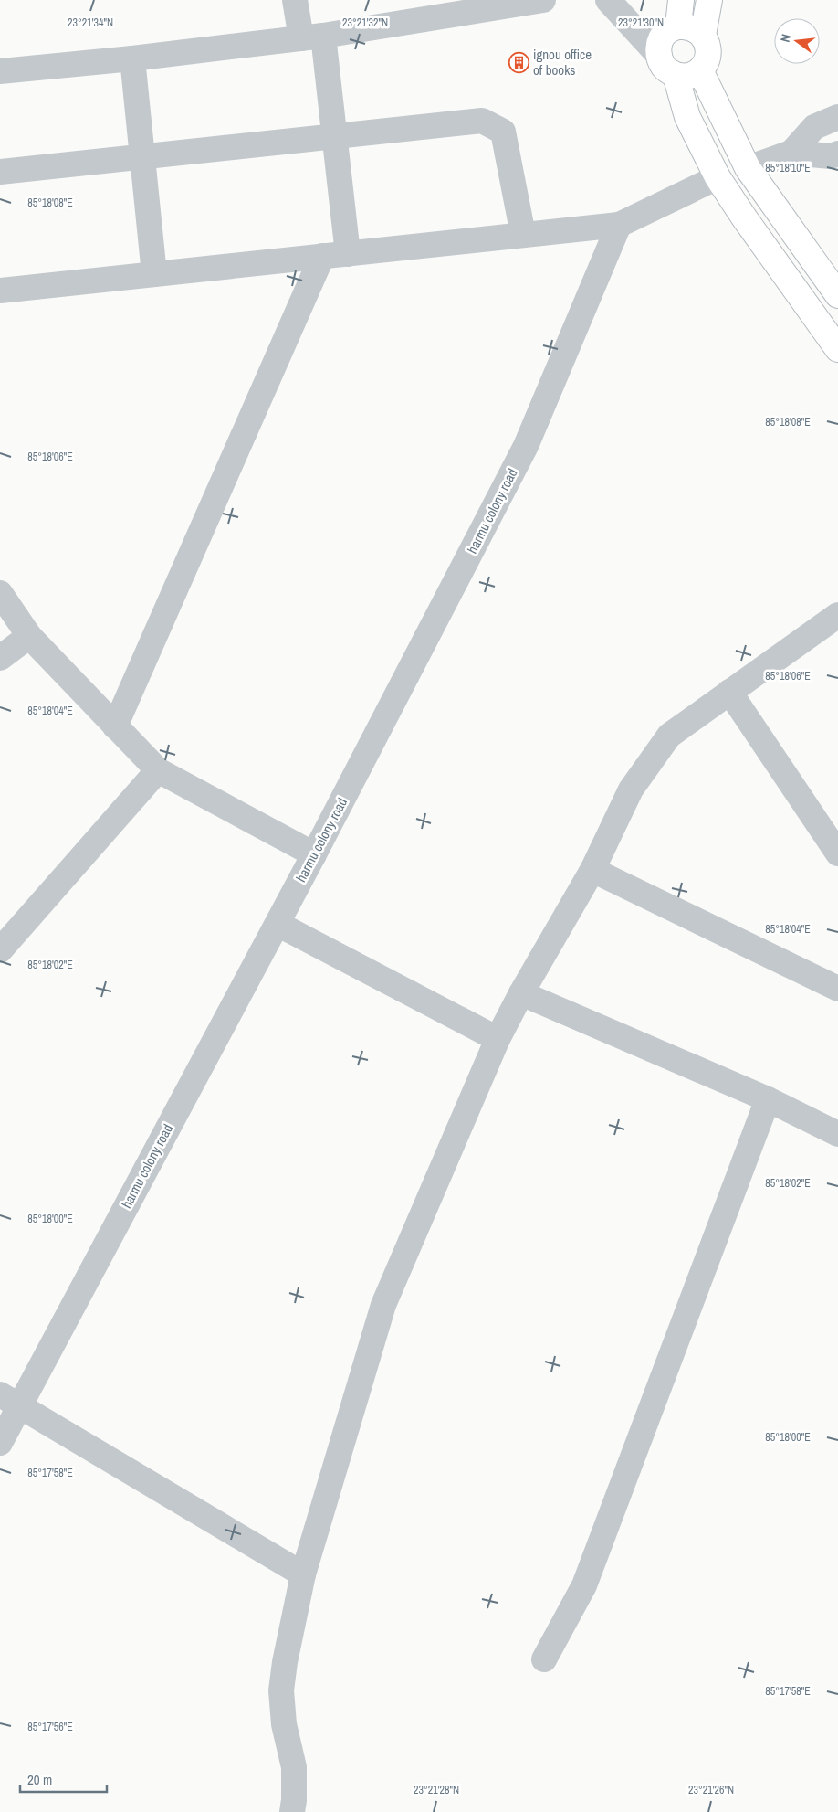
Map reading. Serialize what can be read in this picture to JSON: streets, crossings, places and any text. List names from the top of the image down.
{
  "streets": {
    "street": ["harmu colony road"]
  },
  "places": {
    "building": ["ignou office of books"]
  },
  "scale_bar": "20 m",
  "north": "left",
  "coordinates": [
    "23°21'34\"N",
    "23°21'32\"N",
    "23°21'30\"N",
    "85°18'10\"E",
    "85°18'08\"E",
    "85°18'06\"E",
    "85°18'04\"E",
    "85°18'02\"E",
    "85°18'00\"E",
    "85°17'58\"E",
    "85°17'56\"E",
    "23°21'28\"N",
    "23°21'26\"N"
  ]
}
